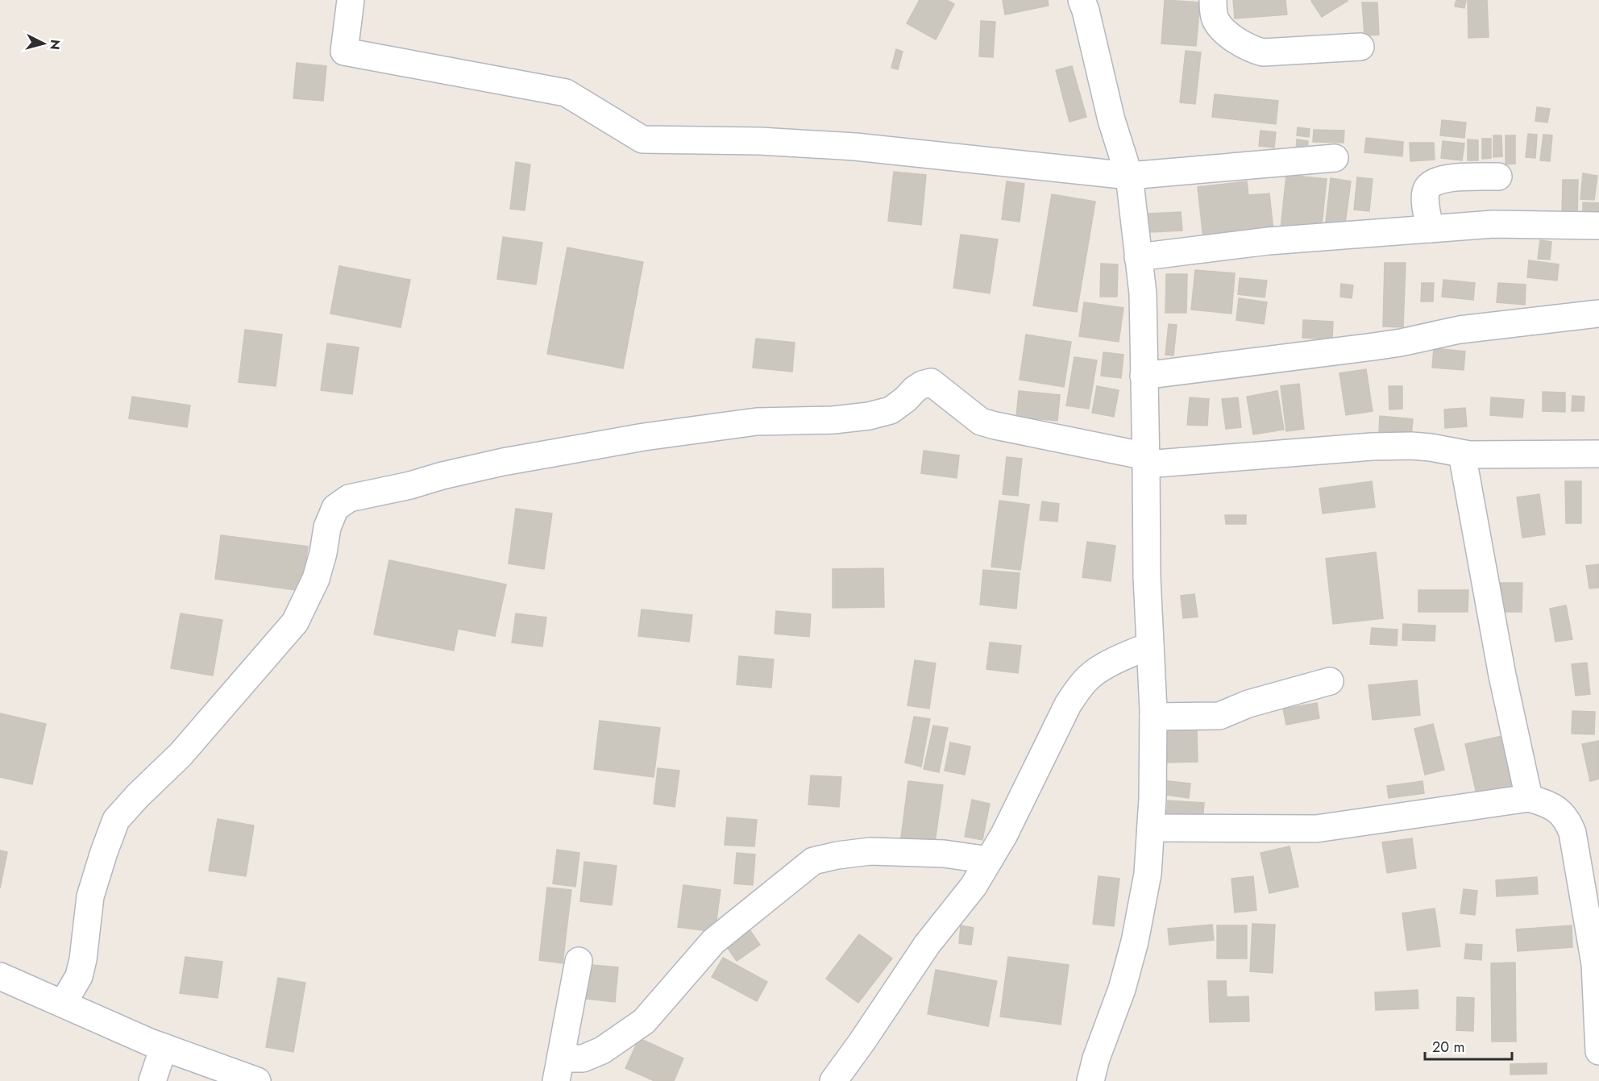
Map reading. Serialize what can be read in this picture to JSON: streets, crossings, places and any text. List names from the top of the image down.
{
  "scale_bar": "20 m",
  "north": "right"
}
